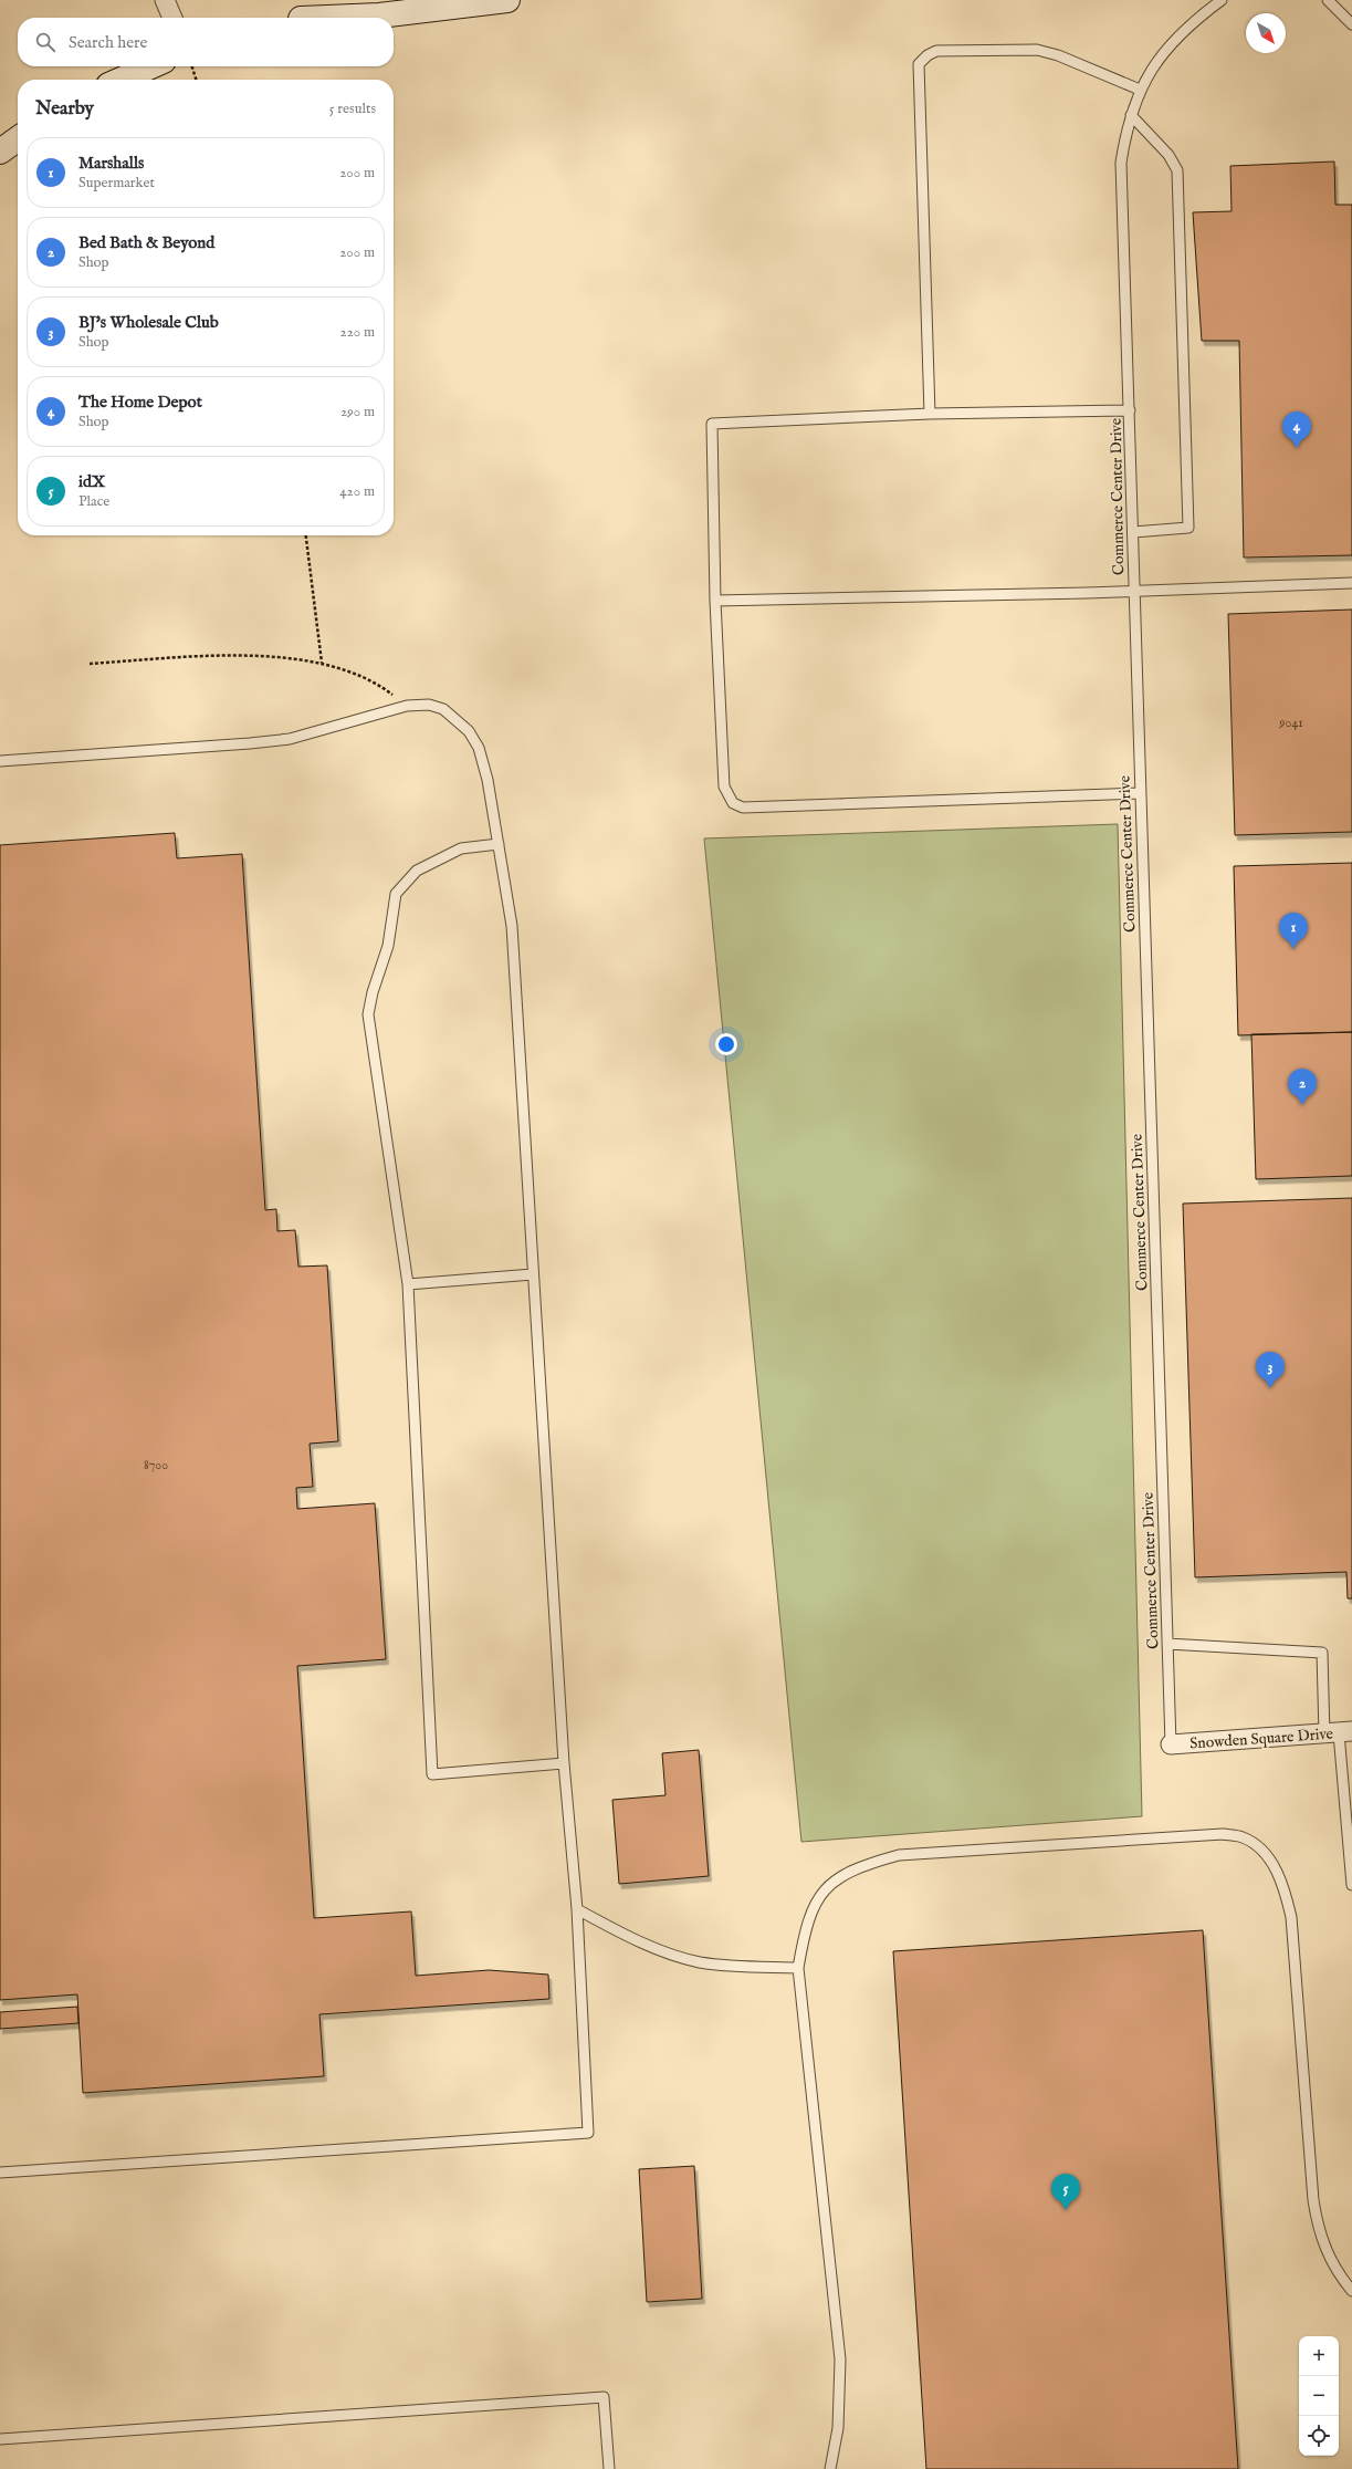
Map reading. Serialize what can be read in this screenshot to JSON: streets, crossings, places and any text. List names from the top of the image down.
{
  "streets": {
    "street": ["Snowden Square Drive"],
    "lane": ["Commerce Center Drive"]
  },
  "crossings": [
    ["Commerce Center Drive", "Snowden Square Drive"]
  ],
  "house_numbers": ["9041", "8700"],
  "north": "bottom right",
  "page": {
    "search": "Search here",
    "heading": ["Nearby", "5 results"],
    "list": [
      {
        "mark": "1",
        "name": "Marshalls",
        "note": "Supermarket",
        "value": "200 m"
      },
      {
        "mark": "2",
        "name": "Bed Bath & Beyond",
        "note": "Shop",
        "value": "200 m"
      },
      {
        "mark": "3",
        "name": "BJ's Wholesale Club",
        "note": "Shop",
        "value": "220 m"
      },
      {
        "mark": "4",
        "name": "The Home Depot",
        "note": "Shop",
        "value": "290 m"
      },
      {
        "mark": "5",
        "name": "idX",
        "note": "Place",
        "value": "420 m"
      }
    ],
    "pins": [
      "4",
      "1",
      "2",
      "3",
      "5"
    ],
    "map_buttons": ["+", "−"]
  }
}
